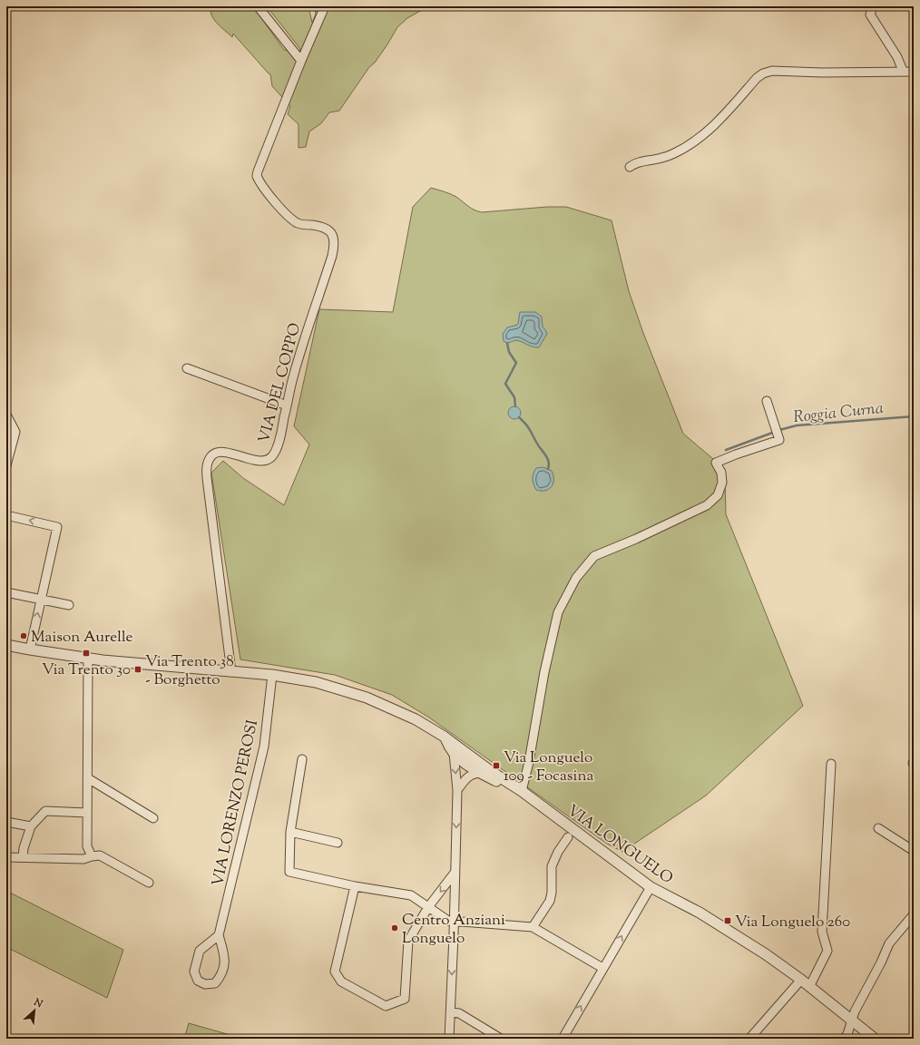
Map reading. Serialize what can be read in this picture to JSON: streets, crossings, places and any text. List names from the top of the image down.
{
  "streets": {
    "street": ["VIA DEL COPPO", "VIA LORENZO PEROSI", "VIA LONGUELO"]
  },
  "crossings": [
    ["VIA DEL COPPO", "VIA LONGUELO"],
    ["VIA LORENZO PEROSI", "VIA LONGUELO"]
  ],
  "water": ["Roggia Curna"],
  "places": {
    "other": ["Maison Aurelle", "Centro Anziani Longuelo"],
    "transit": [
      "Via Trento 30",
      "Via Trento 38 - Borghetto",
      "Via Longuelo 109 - Focasina",
      "Via Longuelo 260"
    ]
  },
  "north": "top right"
}
